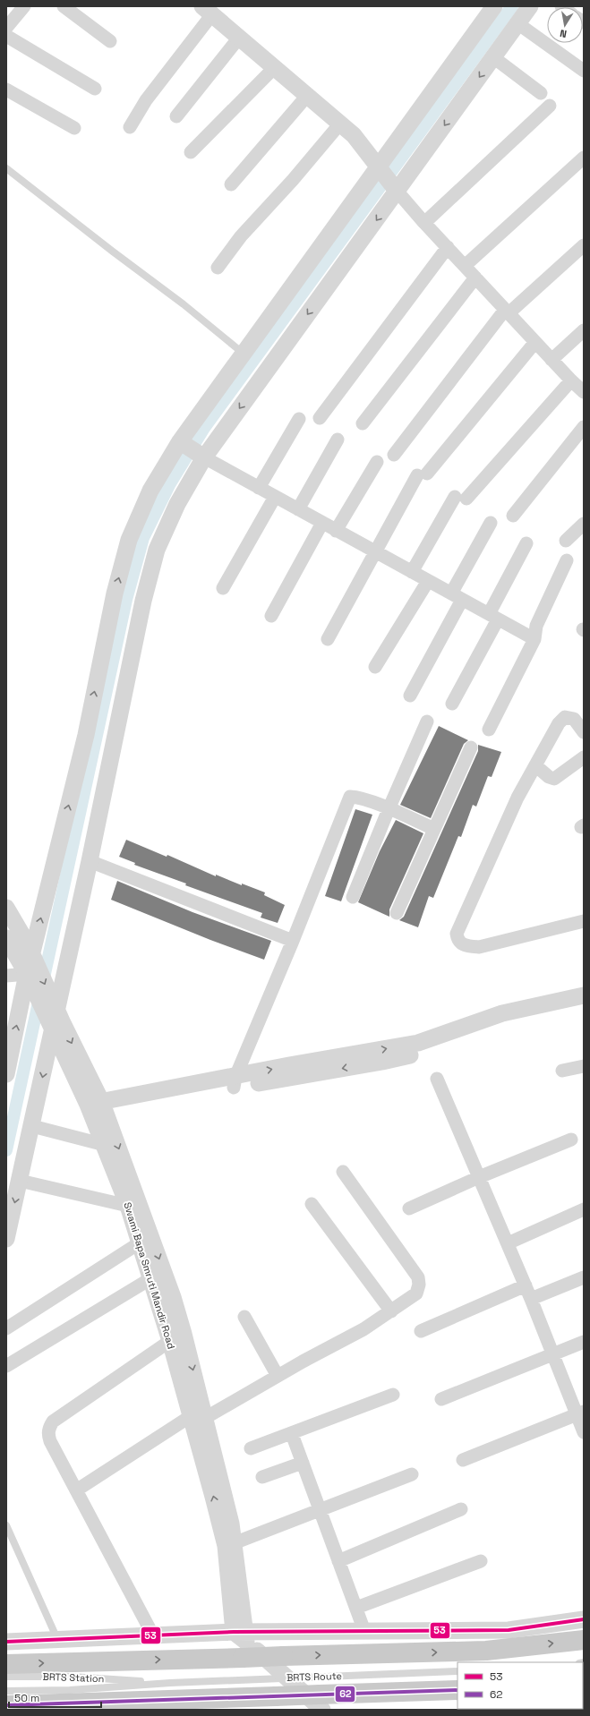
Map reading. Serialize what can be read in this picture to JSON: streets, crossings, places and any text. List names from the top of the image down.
{
  "streets": {
    "street": ["Swami Bapa Smruti Mandir Road"],
    "lane": ["BRTS Route", "BRTS Station"]
  },
  "crossings": [
    ["BRTS Route", "BRTS Station"]
  ],
  "lines": ["transit line 53", "transit line 62"],
  "legend": ["53", "62"],
  "scale_bar": "50 m",
  "north": "bottom"
}
